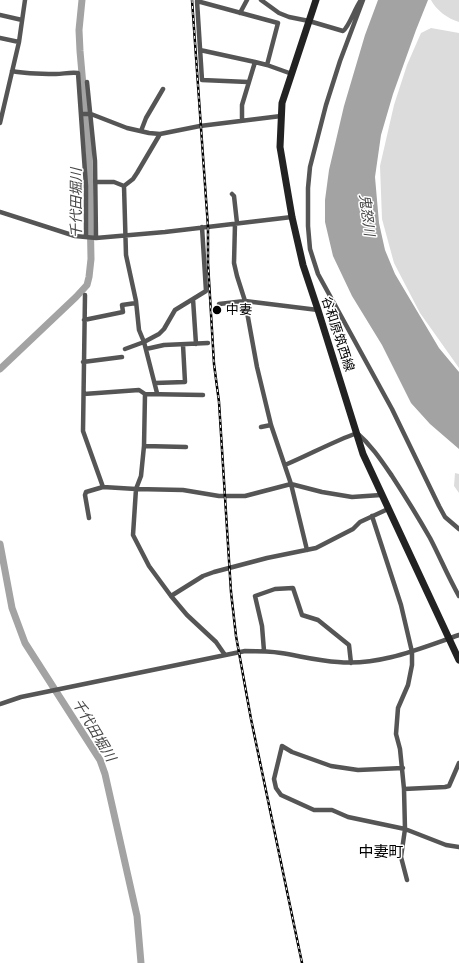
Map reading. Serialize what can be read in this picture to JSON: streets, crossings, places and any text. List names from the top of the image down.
{
  "streets": {
    "main road": ["谷和原筑西線"]
  },
  "districts": ["中妻町"],
  "water": ["千代田堀川", "鬼怒川"],
  "places": ["中妻"]
}
